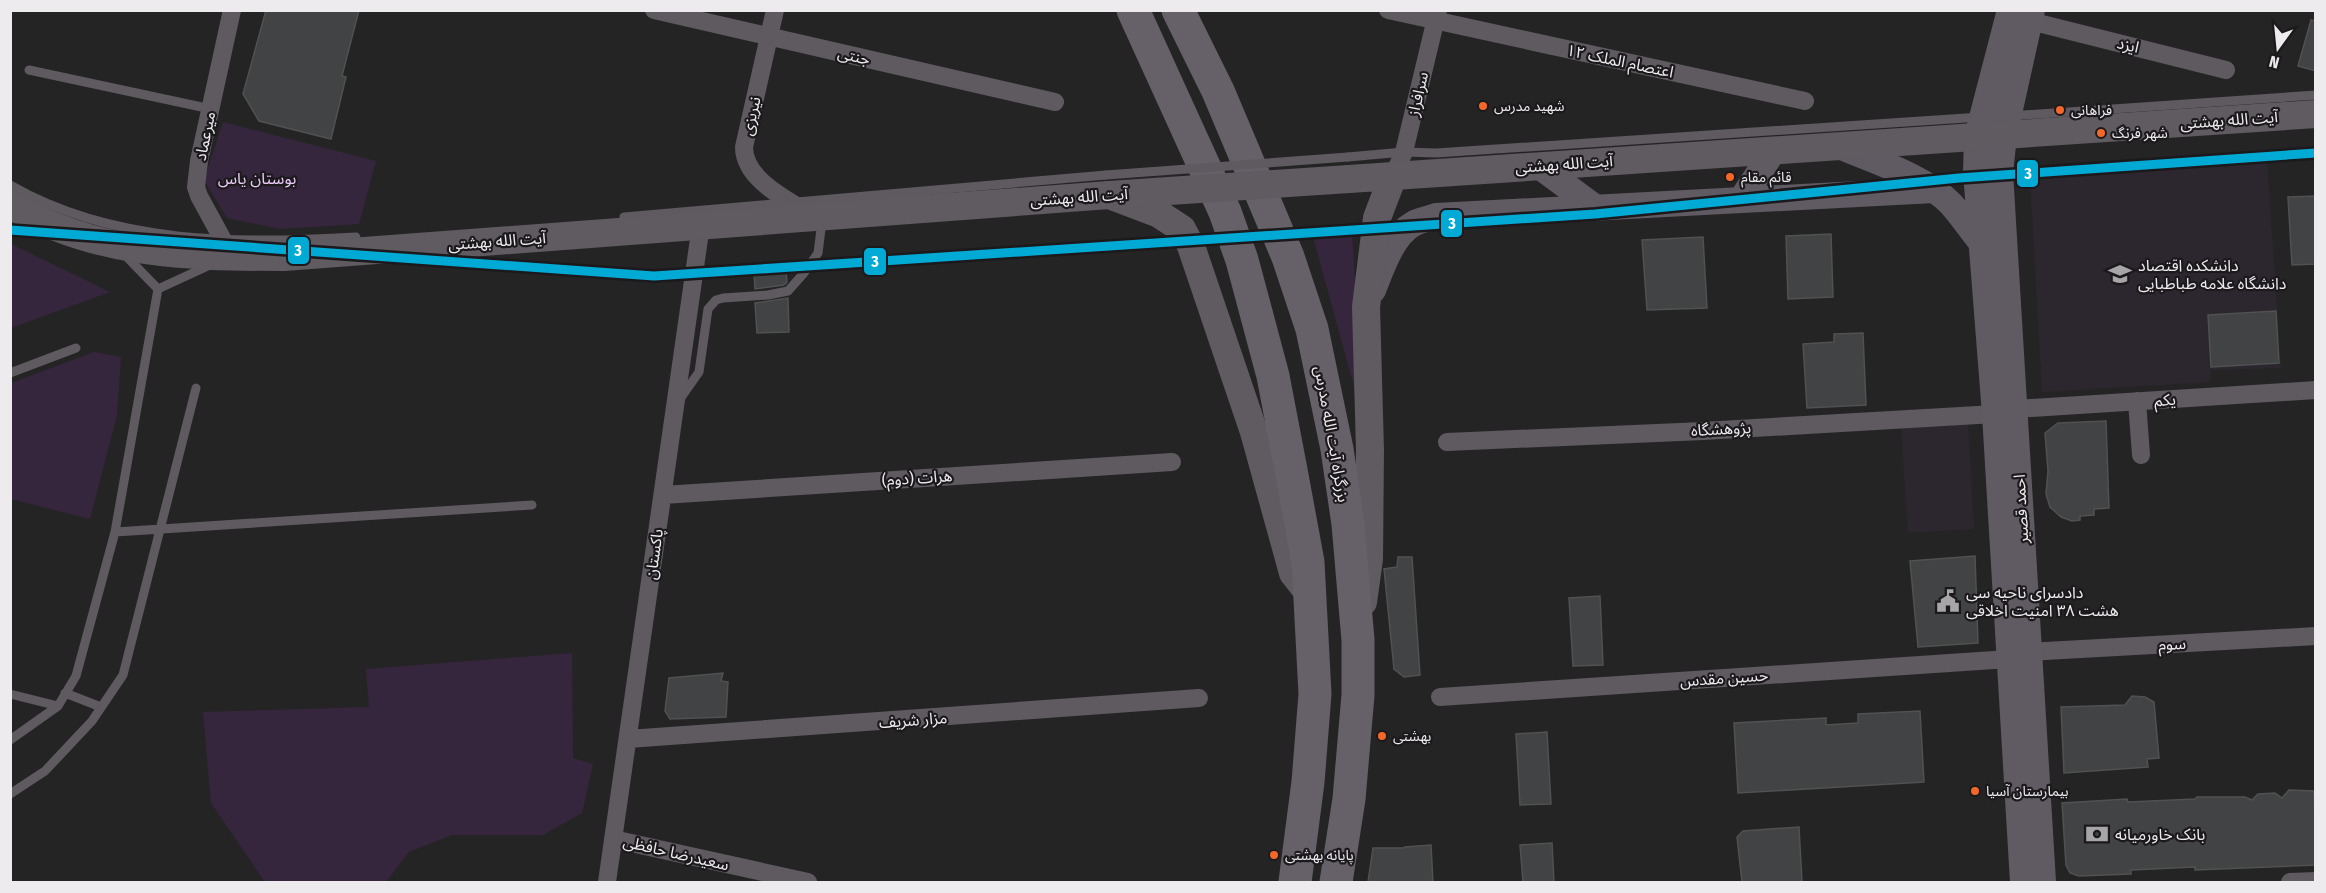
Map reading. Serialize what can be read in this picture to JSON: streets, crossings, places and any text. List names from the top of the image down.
{
  "streets": {
    "highway": ["بزرگراه آیت الله مدرس"],
    "main road": ["آیت الله بهشتی", "احمد قصیر"],
    "street": [
      "ایزد",
      "جنتی",
      "اعتصام الملک ۱۲",
      "سرافراز",
      "نیریزی",
      "میرعماد",
      "یکم",
      "پژوهشگاه",
      "هرات (دوم)",
      "پاکستان",
      "سوم",
      "حسین مقدس",
      "مزار شریف",
      "سعیدرضا حافظی"
    ]
  },
  "crossings": [
    ["جنتی", "نیریزی"],
    ["اعتصام الملک ۱۲", "سرافراز"],
    ["سرافراز", "آیت الله بهشتی"],
    ["نیریزی", "آیت الله بهشتی"],
    ["آیت الله بهشتی", "میرعماد"],
    ["آیت الله بهشتی", "احمد قصیر"],
    ["آیت الله بهشتی", "پاکستان"],
    ["یکم", "پژوهشگاه"],
    ["یکم", "احمد قصیر"],
    ["پژوهشگاه", "احمد قصیر"],
    ["هرات (دوم)", "پاکستان"],
    ["احمد قصیر", "سوم"],
    ["احمد قصیر", "حسین مقدس"],
    ["پاکستان", "مزار شریف"],
    ["پاکستان", "سعیدرضا حافظی"],
    ["سوم", "حسین مقدس"]
  ],
  "parks": ["بوستان یاس"],
  "places": {
    "other": [
      "شهید مدرس",
      "فراهانی",
      "شهر فرنگ",
      "قائم مقام",
      "بهشتی",
      "بیمارستان آسیا",
      "پایانه بهشتی"
    ],
    "school or university": ["دانشکده اقتصاد دانشگاه علامه طباطبایی"],
    "public building": ["دادسرای ناحیه سی هشت ۳۸ امنیت اخلاقی"],
    "bank": ["بانک خاورمیانه"]
  },
  "lines": ["transit line 3"],
  "north": "bottom"
}
